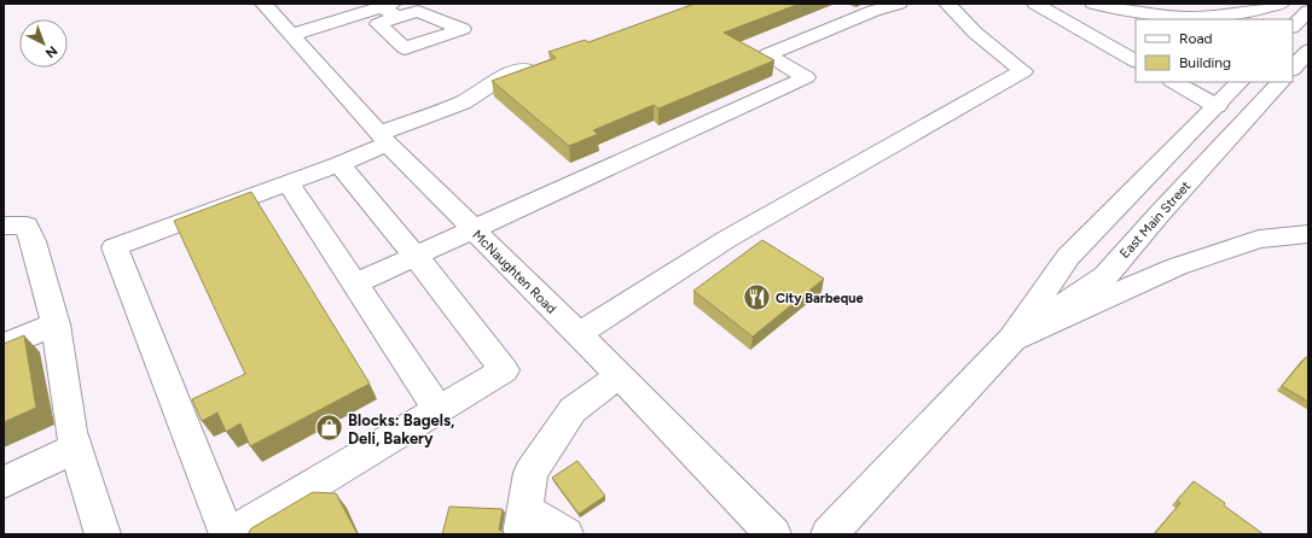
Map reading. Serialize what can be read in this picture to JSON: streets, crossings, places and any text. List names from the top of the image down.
{
  "streets": {
    "main road": ["East Main Street", "McNaughten Road"]
  },
  "places": {
    "restaurant": ["City Barbeque"],
    "shop": ["Blocks: Bagels, Deli, Bakery"]
  },
  "legend": ["Road", "Building"],
  "north": "bottom right"
}
